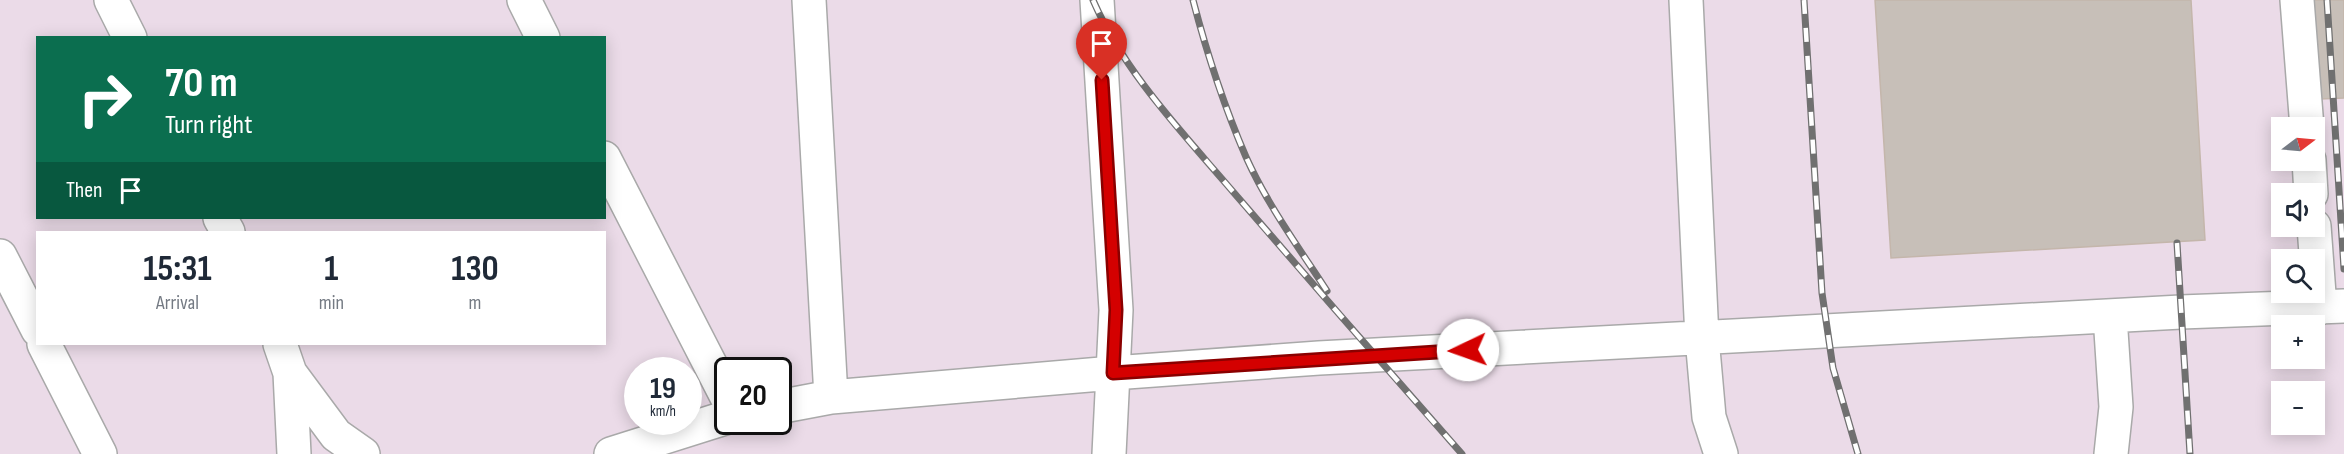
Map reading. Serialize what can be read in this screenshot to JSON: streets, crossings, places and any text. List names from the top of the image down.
{
  "north": "right",
  "page": {
    "turn": ["70 m", "Turn right"],
    "map_buttons": ["+", "−"],
    "then": "Then",
    "eta": [
      "15:31",
      "Arrival",
      "1",
      "min",
      "130",
      "m"
    ],
    "speed": "19 km/h",
    "limit": "20"
  }
}
